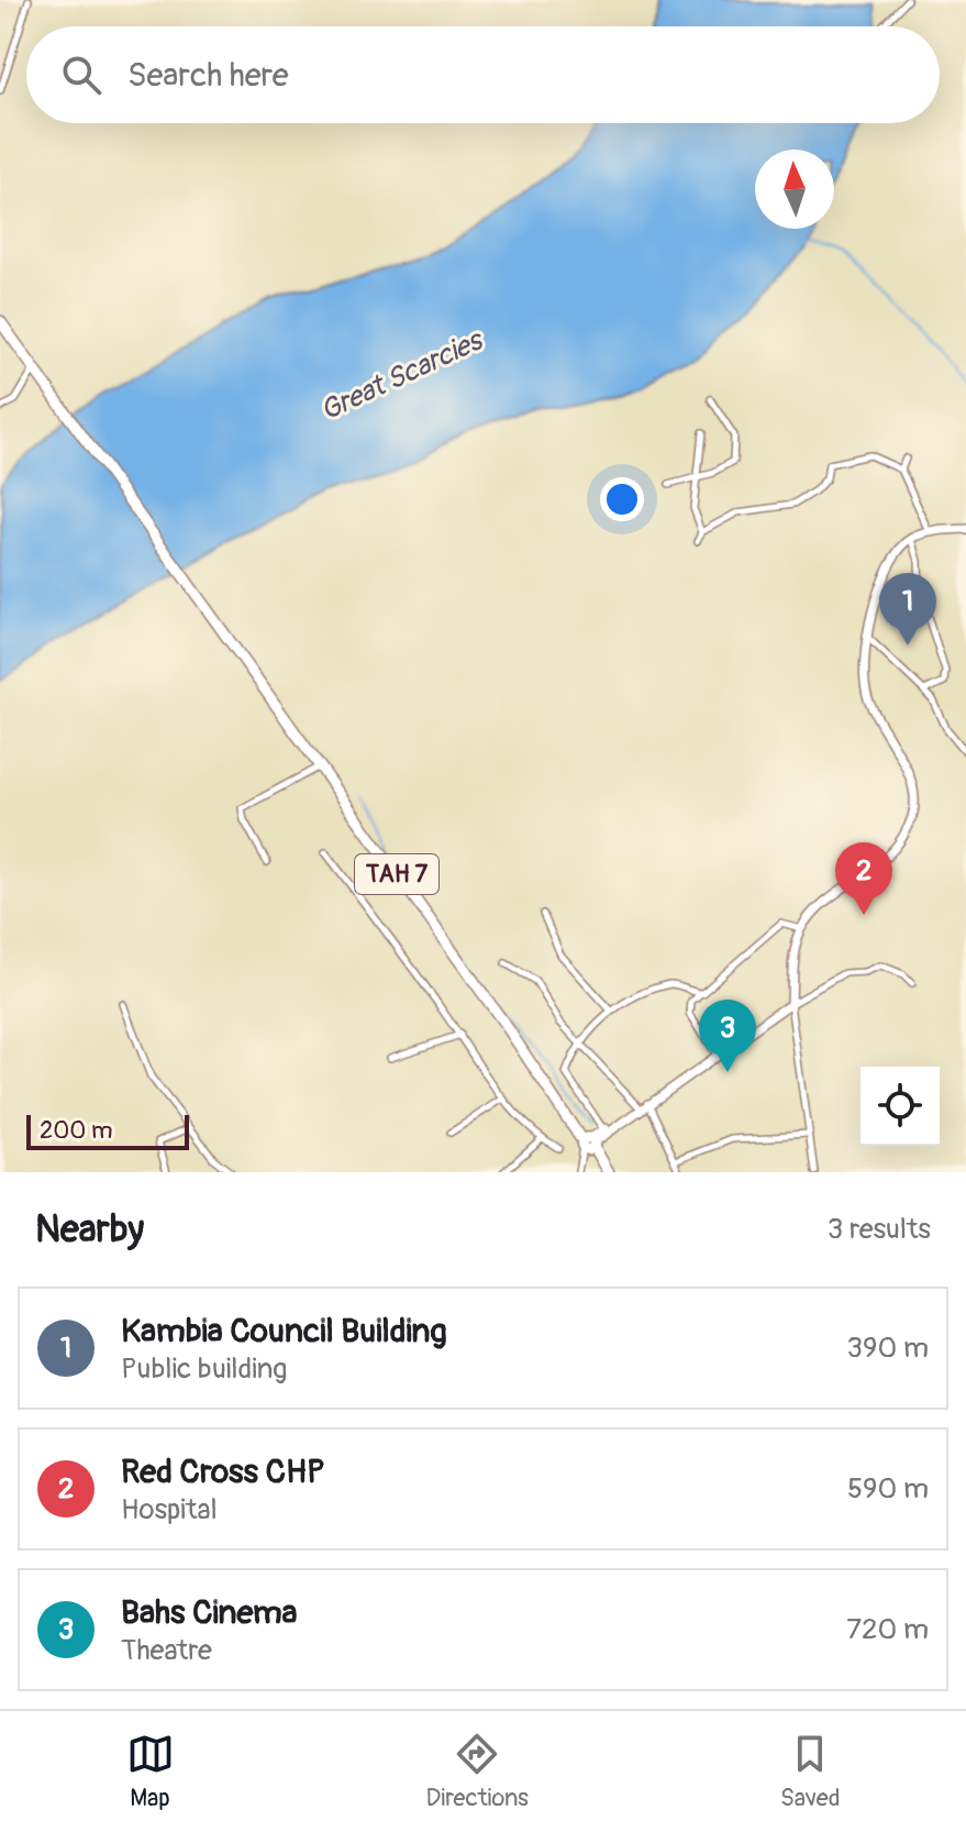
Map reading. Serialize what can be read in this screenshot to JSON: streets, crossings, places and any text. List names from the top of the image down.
{
  "streets": {
    "highway": ["TAH 7"]
  },
  "water": ["Great Scarcies"],
  "scale_bar": "200 m",
  "north": "top",
  "page": {
    "search": "Search here",
    "pins": ["1", "2", "3"],
    "scale": "200 m",
    "heading": ["Nearby", "3 results"],
    "list": [
      {
        "mark": "1",
        "name": "Kambia Council Building",
        "note": "Public building",
        "value": "390 m"
      },
      {
        "mark": "2",
        "name": "Red Cross CHP",
        "note": "Hospital",
        "value": "590 m"
      },
      {
        "mark": "3",
        "name": "Bahs Cinema",
        "note": "Theatre",
        "value": "720 m"
      }
    ],
    "nav": ["Map", "Directions", "Saved"]
  }
}
